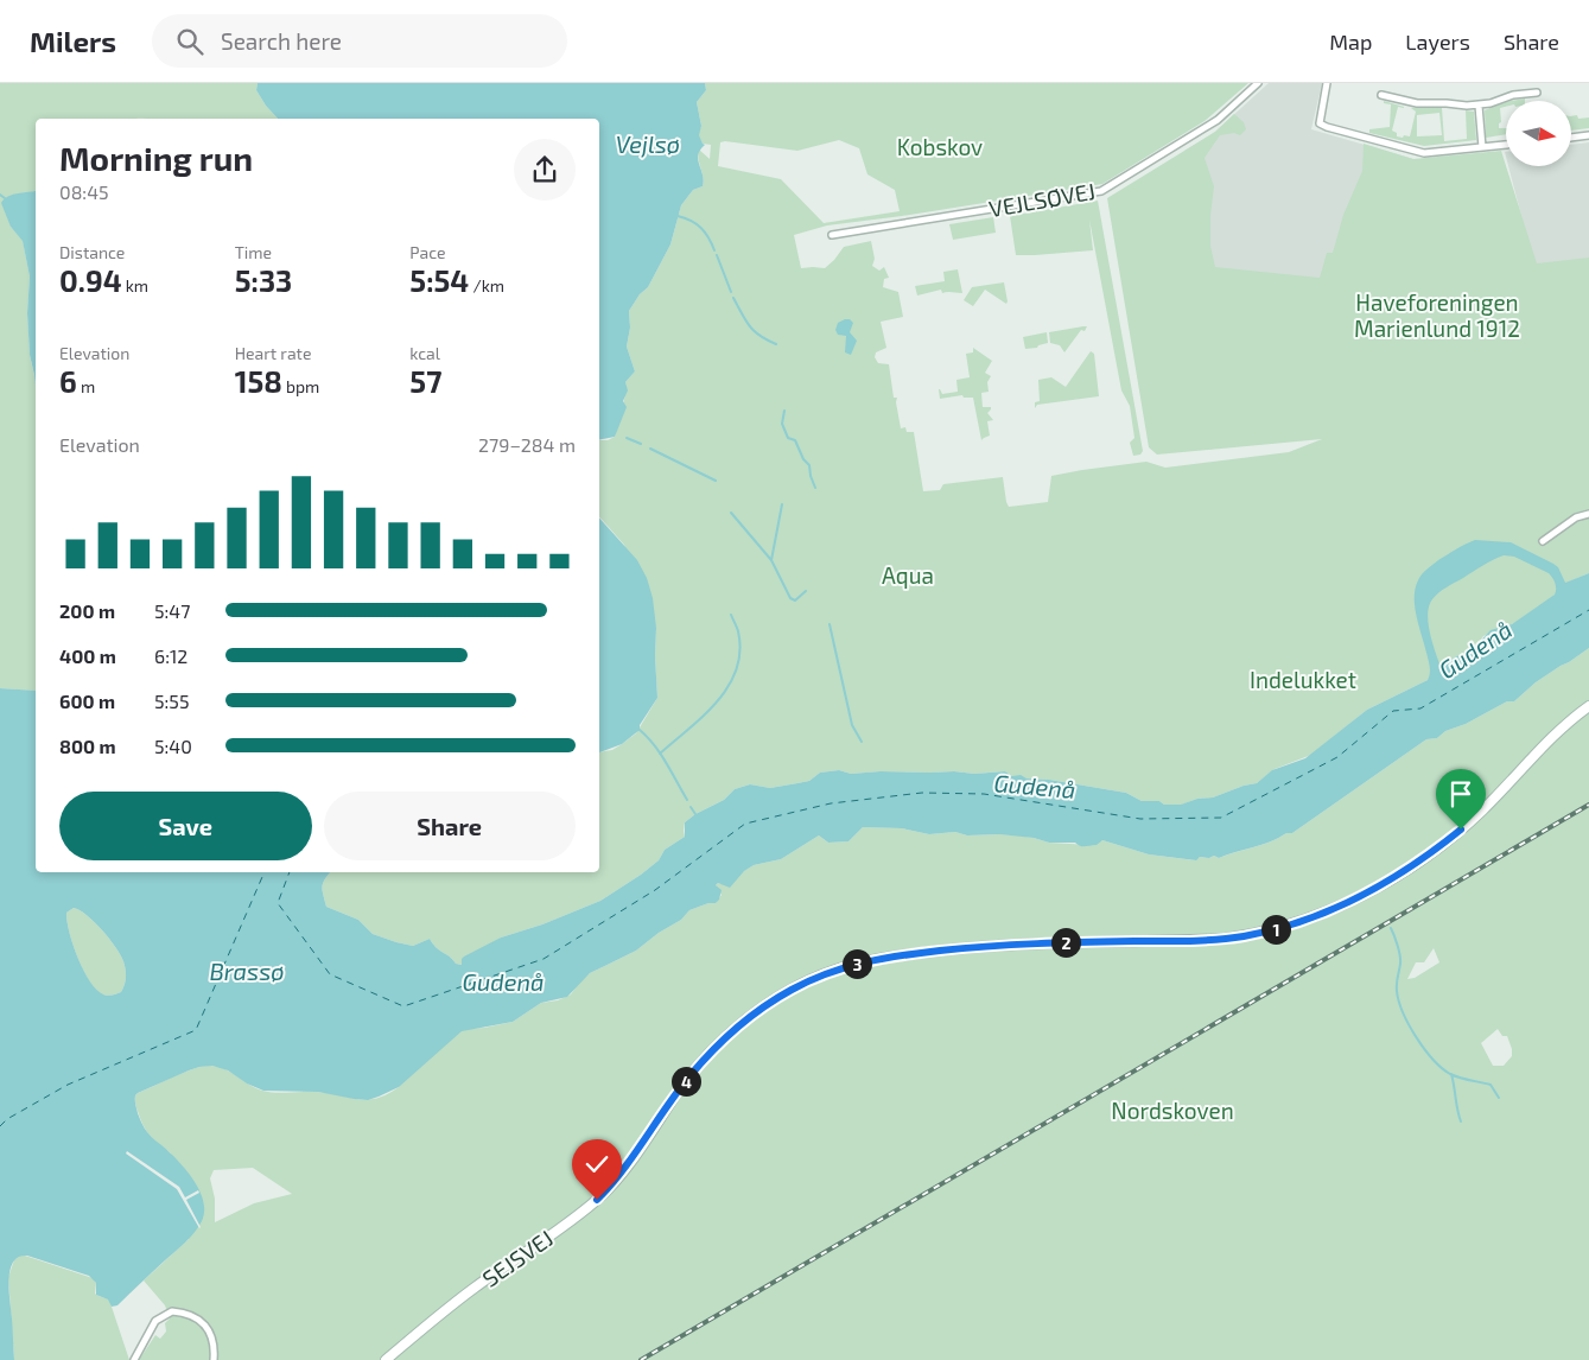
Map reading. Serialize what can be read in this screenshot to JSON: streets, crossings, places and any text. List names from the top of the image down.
{
  "streets": {
    "street": ["VEJLSØVEJ", "SEJSVEJ"]
  },
  "water": ["Vejlsø", "Gudenå", "Brassø"],
  "parks": [
    "Kobskov",
    "Haveforeningen Marienlund 1912",
    "Aqua",
    "Indelukket",
    "Nordskoven"
  ],
  "north": "right",
  "page": {
    "header": "Milers",
    "search": "Search here",
    "nav": ["Map", "Layers", "Share"],
    "heading": ["Morning run", "08:45"],
    "stats": [
      ["Distance", "0.94 km"],
      ["Time", "5:33"],
      ["Pace", "5:54 /km"],
      ["Elevation", "6 m"],
      ["Heart rate", "158 bpm"],
      ["kcal", "57"]
    ],
    "chart": ["Elevation", "279–284 m"],
    "list": [
      {
        "name": "200 m",
        "note": "5:47"
      },
      {
        "name": "400 m",
        "note": "6:12"
      },
      {
        "name": "600 m",
        "note": "5:55"
      },
      {
        "name": "800 m",
        "note": "5:40"
      }
    ],
    "buttons": ["Save", "Share"],
    "pins": [
      "1",
      "2",
      "3",
      "4"
    ]
  }
}
